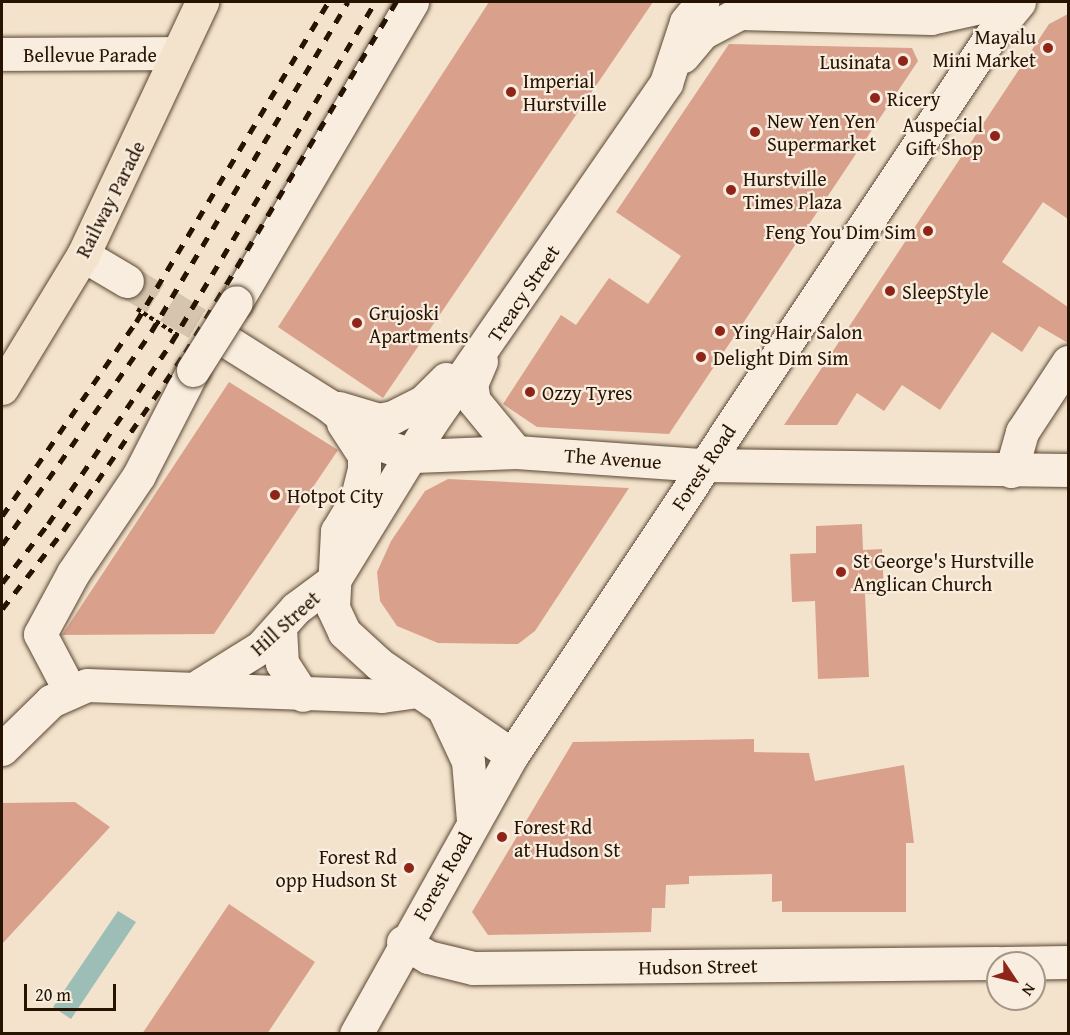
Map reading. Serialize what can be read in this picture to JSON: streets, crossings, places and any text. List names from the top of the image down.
{
  "streets": {
    "main road": ["Railway Parade"],
    "street": [
      "Bellevue Parade",
      "Treacy Street",
      "The Avenue",
      "Forest Road",
      "Hill Street",
      "Hudson Street"
    ]
  },
  "crossings": [
    ["Bellevue Parade", "Railway Parade"],
    ["Treacy Street", "The Avenue"],
    ["Treacy Street", "Hill Street"],
    ["The Avenue", "Forest Road"],
    ["Forest Road", "Hill Street"],
    ["Forest Road", "Hudson Street"]
  ],
  "places": [
    "Mayalu Mini Market",
    "Lusinata",
    "Imperial Hurstville",
    "Ricery",
    "New Yen Yen Supermarket",
    "Auspecial Gift Shop",
    "Hurstville Times Plaza",
    "Feng You Dim Sim",
    "SleepStyle",
    "Grujoski Apartments",
    "Ying Hair Salon",
    "Delight Dim Sim",
    "Ozzy Tyres",
    "Hotpot City",
    "St George's Hurstville Anglican Church",
    "Forest Rd at Hudson St",
    "Forest Rd opp Hudson St"
  ],
  "scale_bar": "20 m",
  "north": "bottom right"
}
